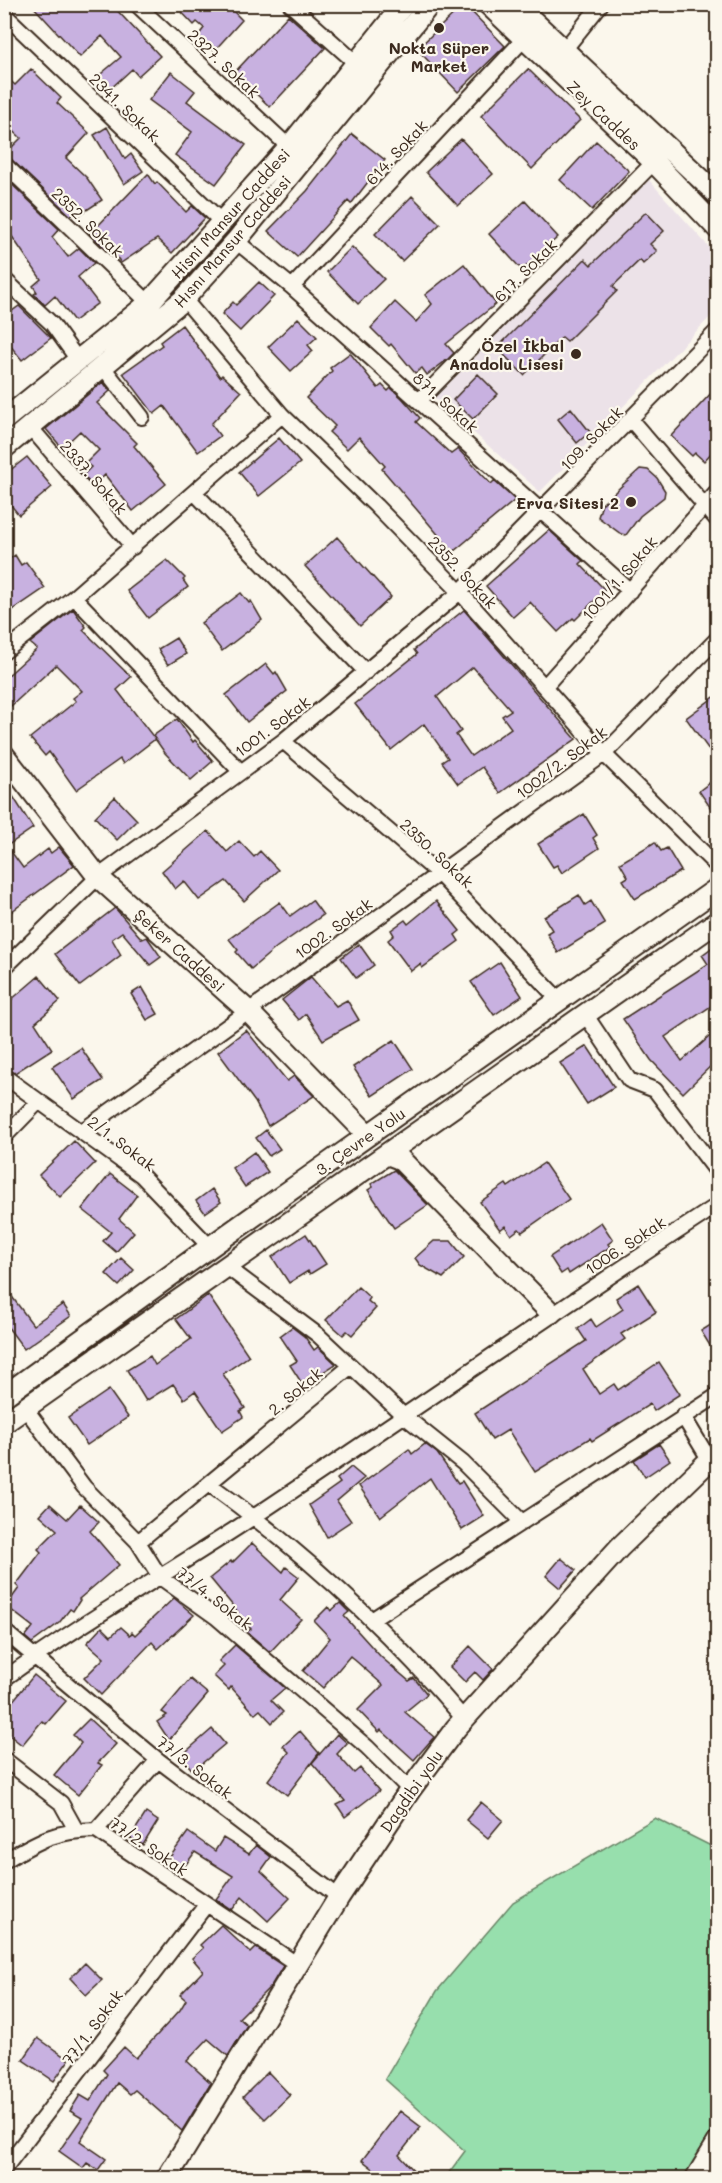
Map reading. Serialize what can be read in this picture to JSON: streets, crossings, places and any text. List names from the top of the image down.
{
  "streets": {
    "main road": [
      "Zey Caddes",
      "Hisni Mansur Caddesi",
      "Hısnı Mansur Caddesi",
      "Şeker Caddesi",
      "3. Çevre Yolu",
      "Dagdibi yolu"
    ],
    "street": [
      "2327. Sokak",
      "2341. Sokak",
      "614. Sokak",
      "2352. Sokak",
      "617. Sokak",
      "871. Sokak",
      "109. Sokak",
      "2337. Sokak",
      "1001/1. Sokak",
      "1001. Sokak",
      "1002/2. Sokak",
      "2350. Sokak",
      "1002. Sokak",
      "2/1. Sokak",
      "1006. Sokak",
      "2. Sokak",
      "77/4. Sokak",
      "77/3. Sokak",
      "77/2. Sokak",
      "77/1. Sokak"
    ]
  },
  "crossings": [
    ["2327. Sokak", "Hisni Mansur Caddesi"],
    ["2341. Sokak", "Hisni Mansur Caddesi"],
    ["Zey Caddes", "614. Sokak"],
    ["Zey Caddes", "617. Sokak"],
    ["614. Sokak", "871. Sokak"],
    ["Hisni Mansur Caddesi", "2352. Sokak"],
    ["2352. Sokak", "Hısnı Mansur Caddesi"],
    ["2352. Sokak", "109. Sokak"],
    ["2352. Sokak", "1001/1. Sokak"],
    ["2352. Sokak", "1001. Sokak"],
    ["2352. Sokak", "1002/2. Sokak"],
    ["Hısnı Mansur Caddesi", "871. Sokak"],
    ["Hısnı Mansur Caddesi", "2337. Sokak"],
    ["617. Sokak", "871. Sokak"],
    ["871. Sokak", "109. Sokak"],
    ["871. Sokak", "1001/1. Sokak"],
    ["109. Sokak", "1001. Sokak"],
    ["1001. Sokak", "2350. Sokak"],
    ["1001. Sokak", "Şeker Caddesi"],
    ["1002/2. Sokak", "2350. Sokak"],
    ["1002/2. Sokak", "1002. Sokak"],
    ["2350. Sokak", "1002. Sokak"],
    ["2350. Sokak", "3. Çevre Yolu"],
    ["1002. Sokak", "Şeker Caddesi"],
    ["1002. Sokak", "2/1. Sokak"],
    ["Şeker Caddesi", "3. Çevre Yolu"],
    ["3. Çevre Yolu", "2/1. Sokak"],
    ["3. Çevre Yolu", "2. Sokak"],
    ["3. Çevre Yolu", "77/4. Sokak"],
    ["1006. Sokak", "77/4. Sokak"],
    ["1006. Sokak", "77/3. Sokak"],
    ["2. Sokak", "77/4. Sokak"],
    ["77/4. Sokak", "Dagdibi yolu"],
    ["77/3. Sokak", "Dagdibi yolu"],
    ["Dagdibi yolu", "77/2. Sokak"],
    ["77/2. Sokak", "77/1. Sokak"]
  ],
  "places": ["Nokta Süper Market", "Özel İkbal Anadolu Lisesi", "Erva Sitesi 2"]
}
